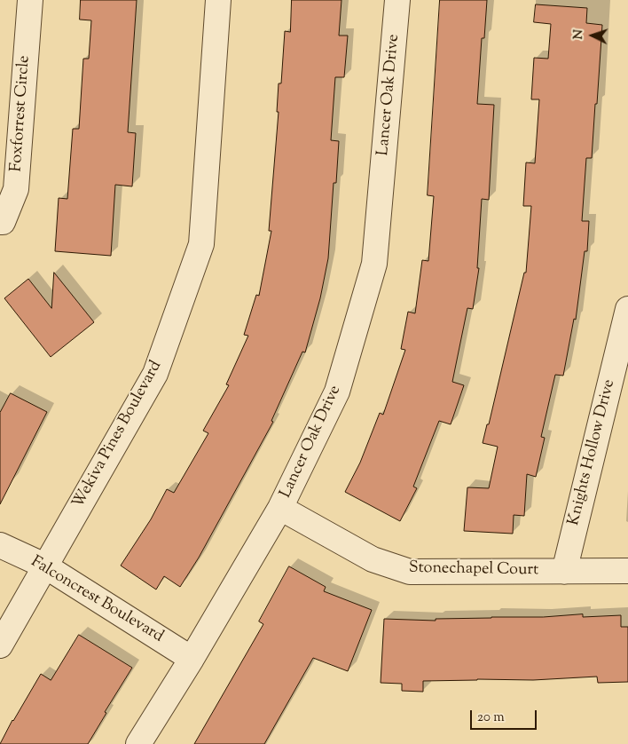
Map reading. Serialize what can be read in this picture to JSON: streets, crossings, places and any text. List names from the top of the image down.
{
  "streets": {
    "street": [
      "Lancer Oak Drive",
      "Foxforrest Circle",
      "Wekiva Pines Boulevard",
      "Knights Hollow Drive",
      "Stonechapel Court",
      "Falconcrest Boulevard"
    ]
  },
  "crossings": [
    ["Lancer Oak Drive", "Stonechapel Court"],
    ["Lancer Oak Drive", "Falconcrest Boulevard"],
    ["Wekiva Pines Boulevard", "Falconcrest Boulevard"],
    ["Knights Hollow Drive", "Stonechapel Court"]
  ],
  "scale_bar": "20 m",
  "north": "left"
}
